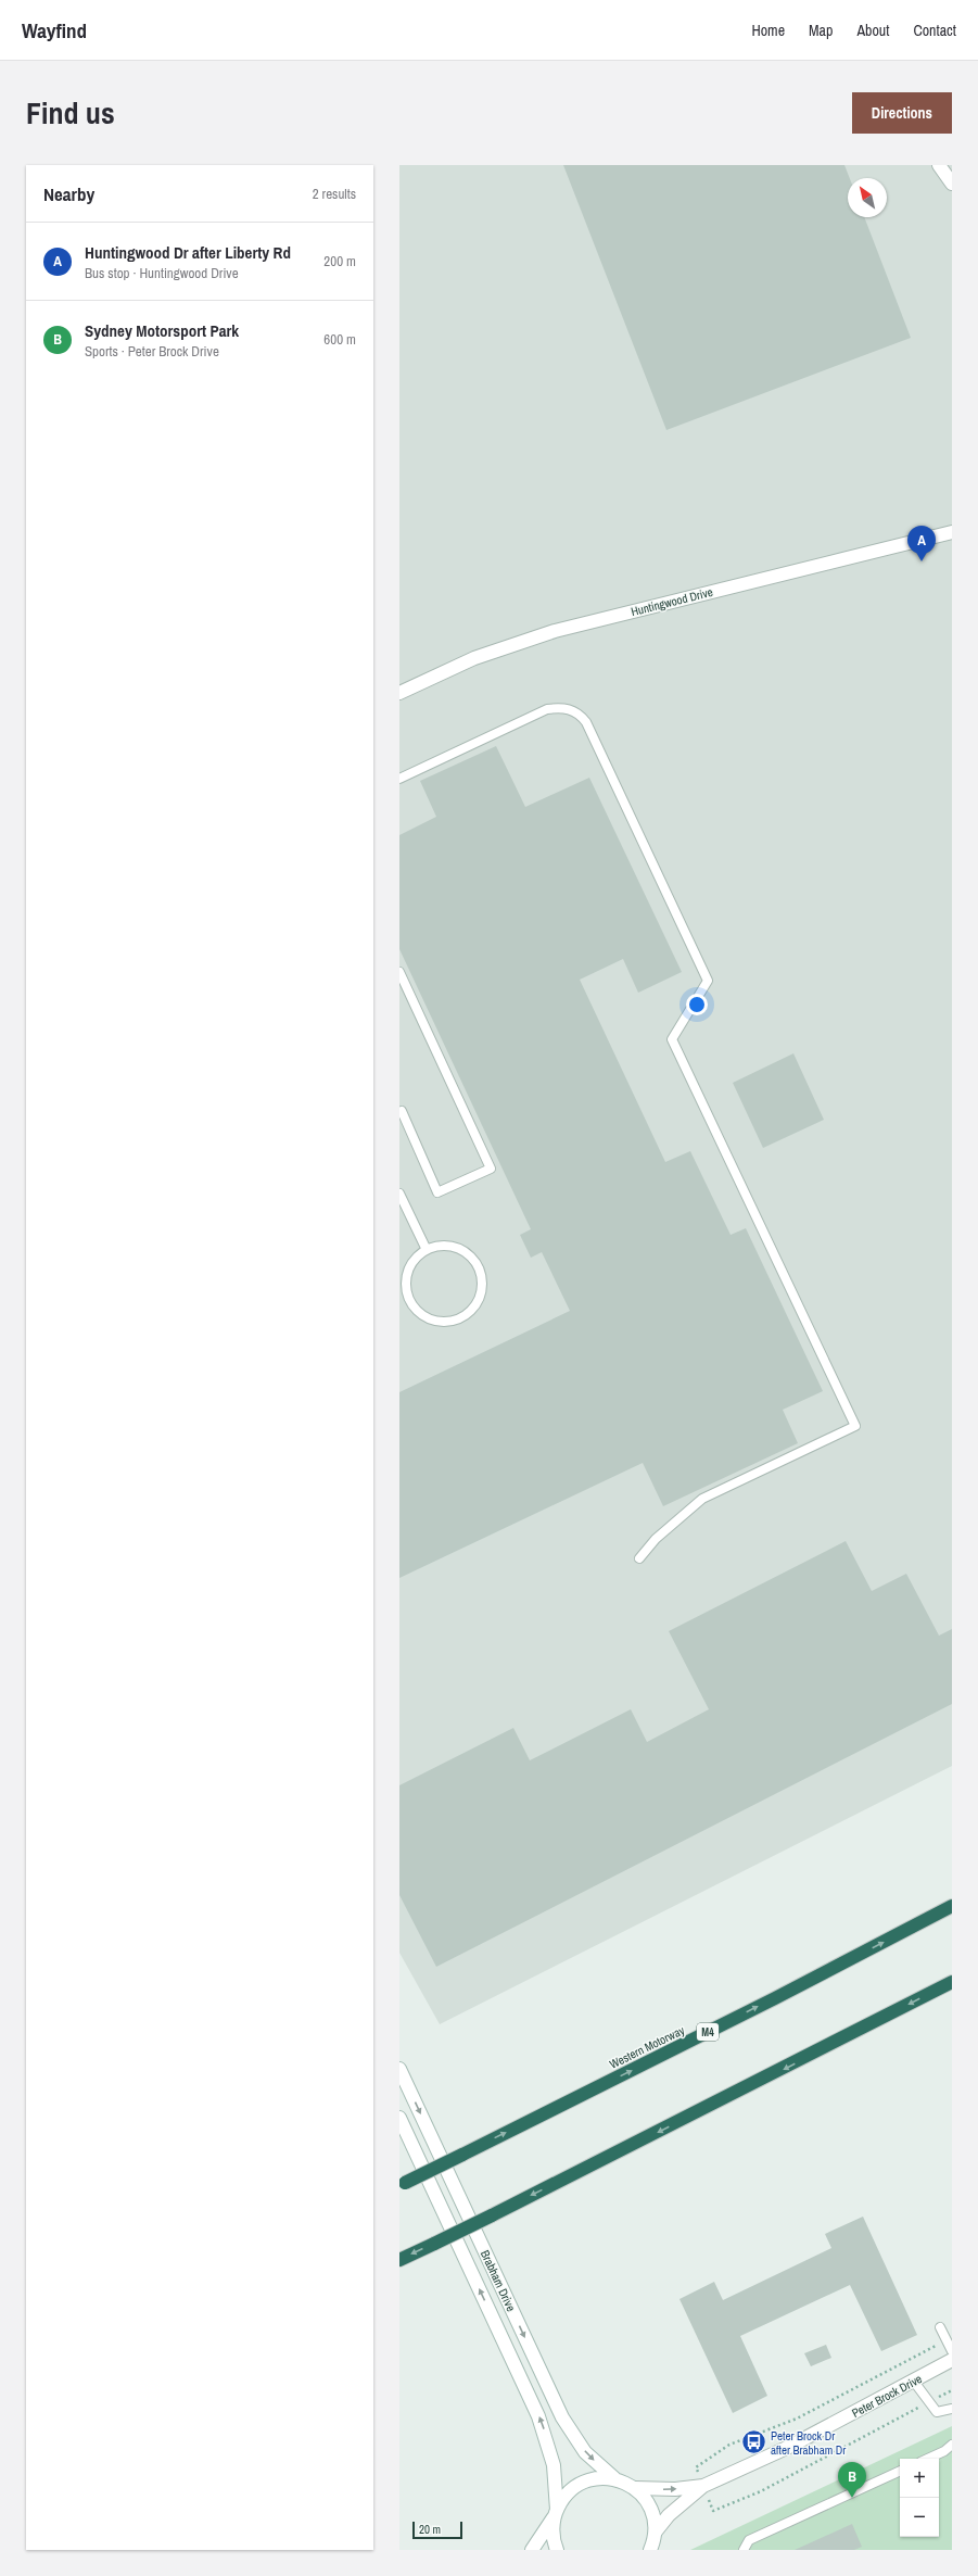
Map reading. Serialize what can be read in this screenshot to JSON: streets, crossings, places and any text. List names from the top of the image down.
{
  "streets": {
    "highway": ["M4", "Western Motorway"],
    "main road": ["Huntingwood Drive", "Brabham Drive", "Peter Brock Drive"]
  },
  "places": {
    "bus stop": ["Peter Brock Dr after Brabham Dr"]
  },
  "scale_bar": "20 m",
  "north": "top left",
  "page": {
    "header": "Wayfind",
    "nav": [
      "Home",
      "Map",
      "About",
      "Contact"
    ],
    "title": "Find us",
    "buttons": "Directions",
    "heading": ["Nearby", "2 results"],
    "list": [
      {
        "mark": "A",
        "name": "Huntingwood Dr after Liberty Rd",
        "note": "Bus stop · Huntingwood Drive",
        "value": "200 m"
      },
      {
        "mark": "B",
        "name": "Sydney Motorsport Park",
        "note": "Sports · Peter Brock Drive",
        "value": "600 m"
      }
    ],
    "pins": ["A", "B"],
    "map_buttons": ["+", "−"],
    "scale": "20 m"
  }
}
